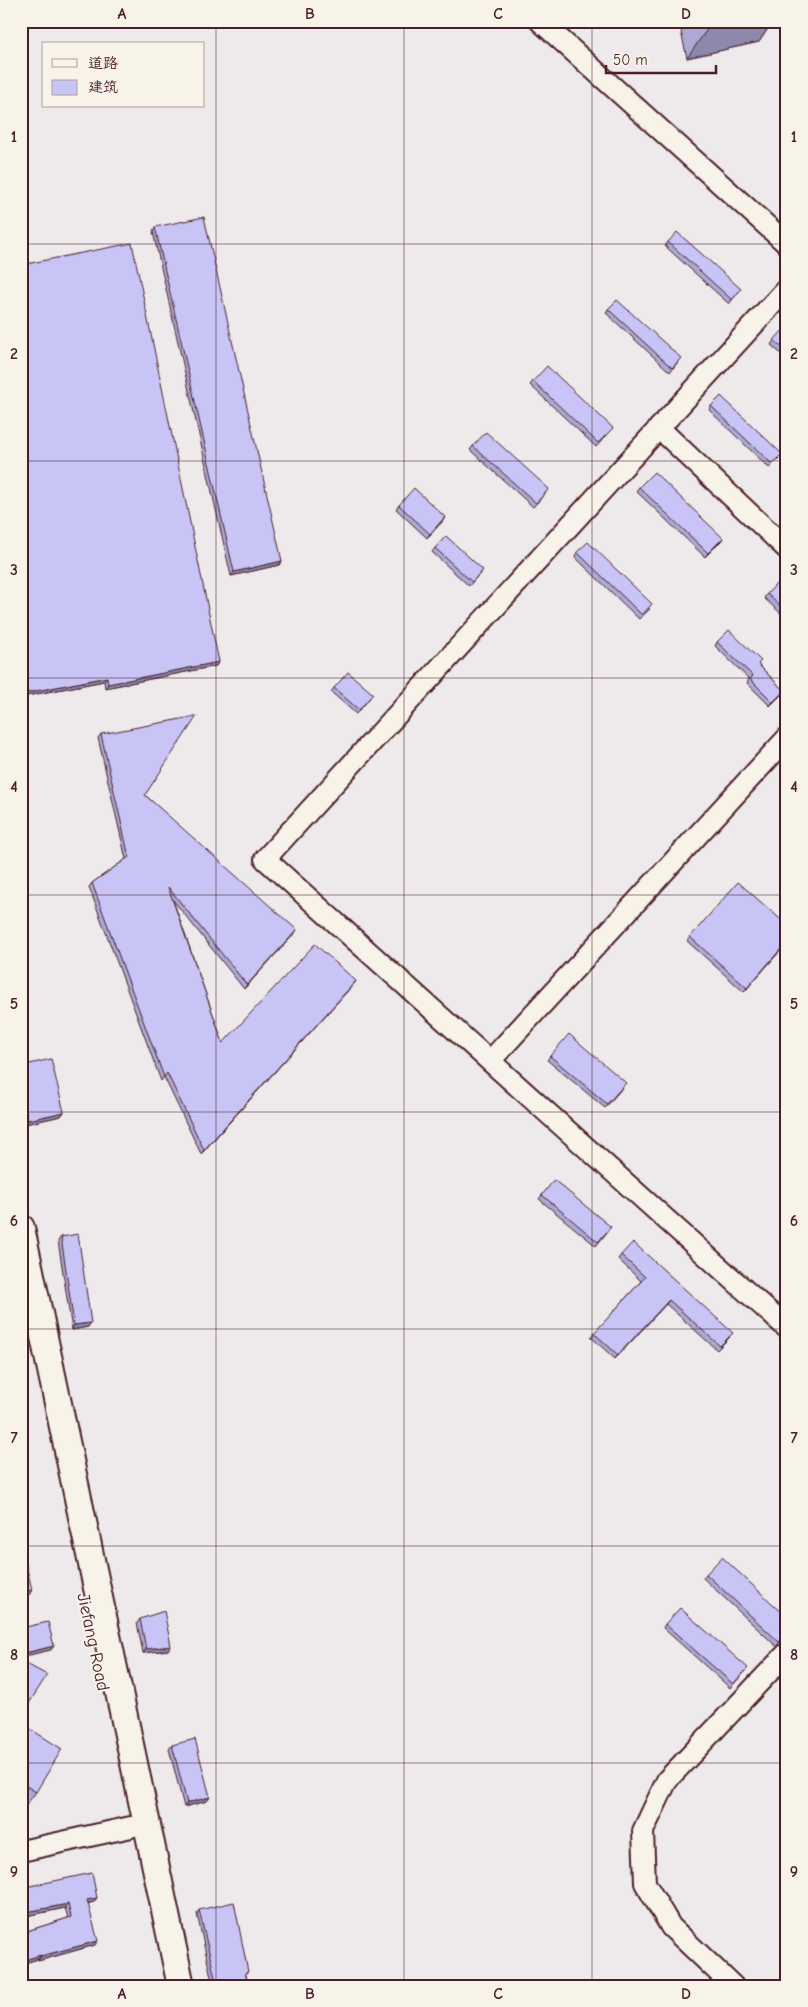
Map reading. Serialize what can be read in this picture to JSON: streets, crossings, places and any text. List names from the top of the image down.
{
  "streets": {
    "main road": ["Jiefang Road"]
  },
  "legend": ["道路", "建筑"],
  "scale_bar": "50 m",
  "grid": {
    "columns": [
      "A",
      "B",
      "C",
      "D"
    ],
    "rows": [
      "1",
      "2",
      "3",
      "4",
      "5",
      "6",
      "7",
      "8",
      "9"
    ]
  }
}
